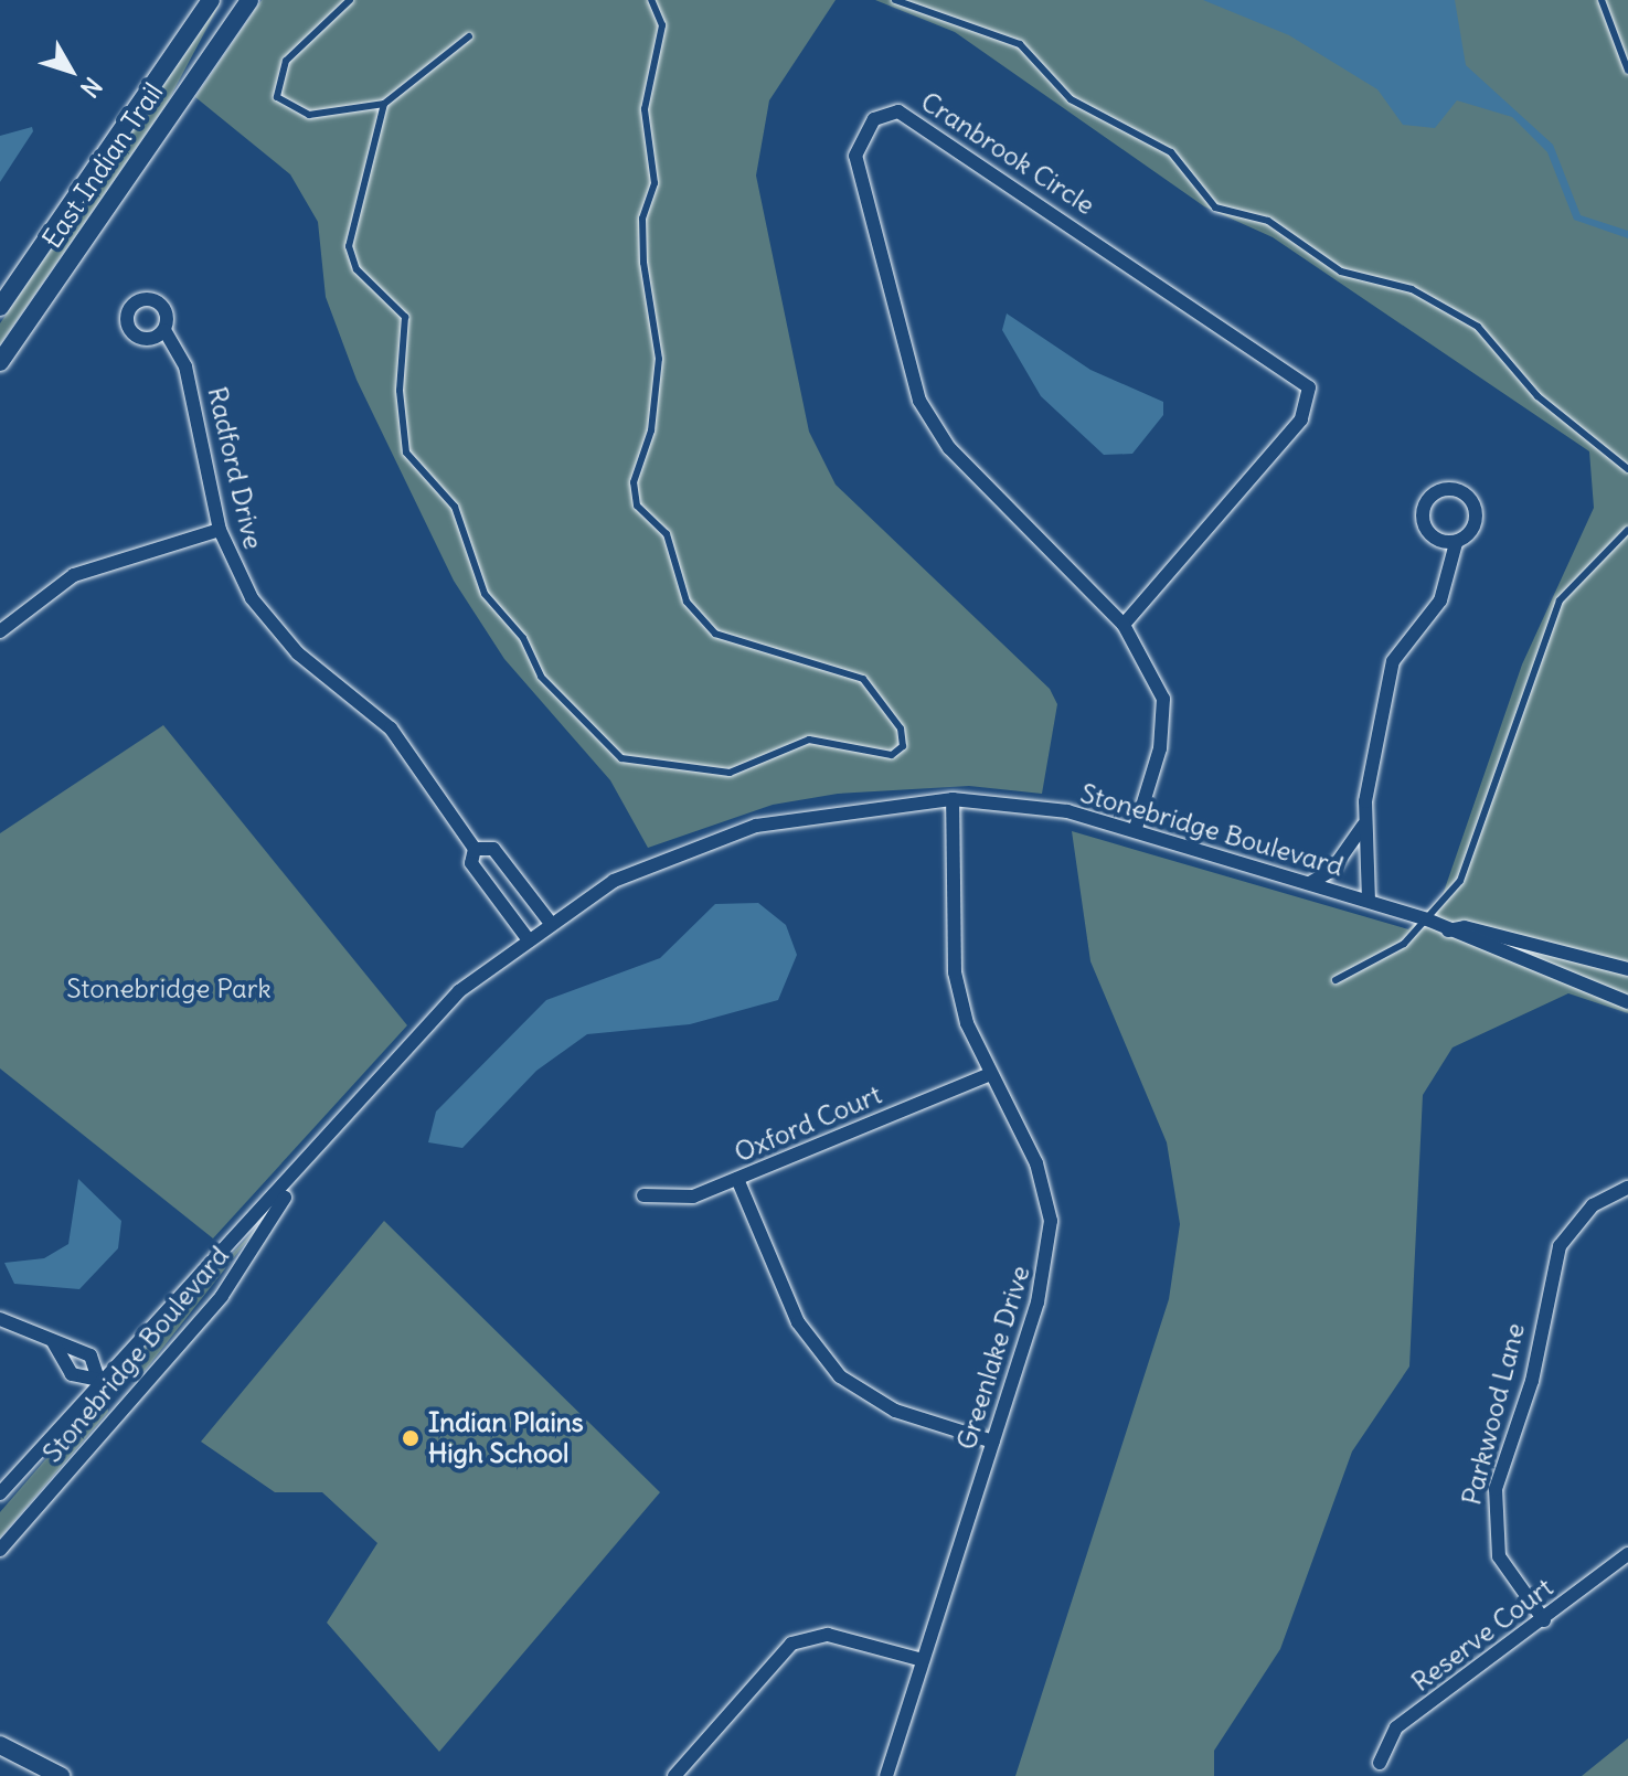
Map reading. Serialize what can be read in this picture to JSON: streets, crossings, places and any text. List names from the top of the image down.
{
  "streets": {
    "main road": ["East Indian Trail"],
    "street": [
      "Cranbrook Circle",
      "Radford Drive",
      "Stonebridge Boulevard",
      "Oxford Court",
      "Greenlake Drive",
      "Parkwood Lane",
      "Reserve Court"
    ]
  },
  "crossings": [
    ["Cranbrook Circle", "Stonebridge Boulevard"],
    ["Radford Drive", "Stonebridge Boulevard"],
    ["Stonebridge Boulevard", "Greenlake Drive"],
    ["Oxford Court", "Greenlake Drive"],
    ["Parkwood Lane", "Reserve Court"]
  ],
  "parks": ["Stonebridge Park"],
  "places": ["Indian Plains High School"],
  "north": "bottom right"
}
